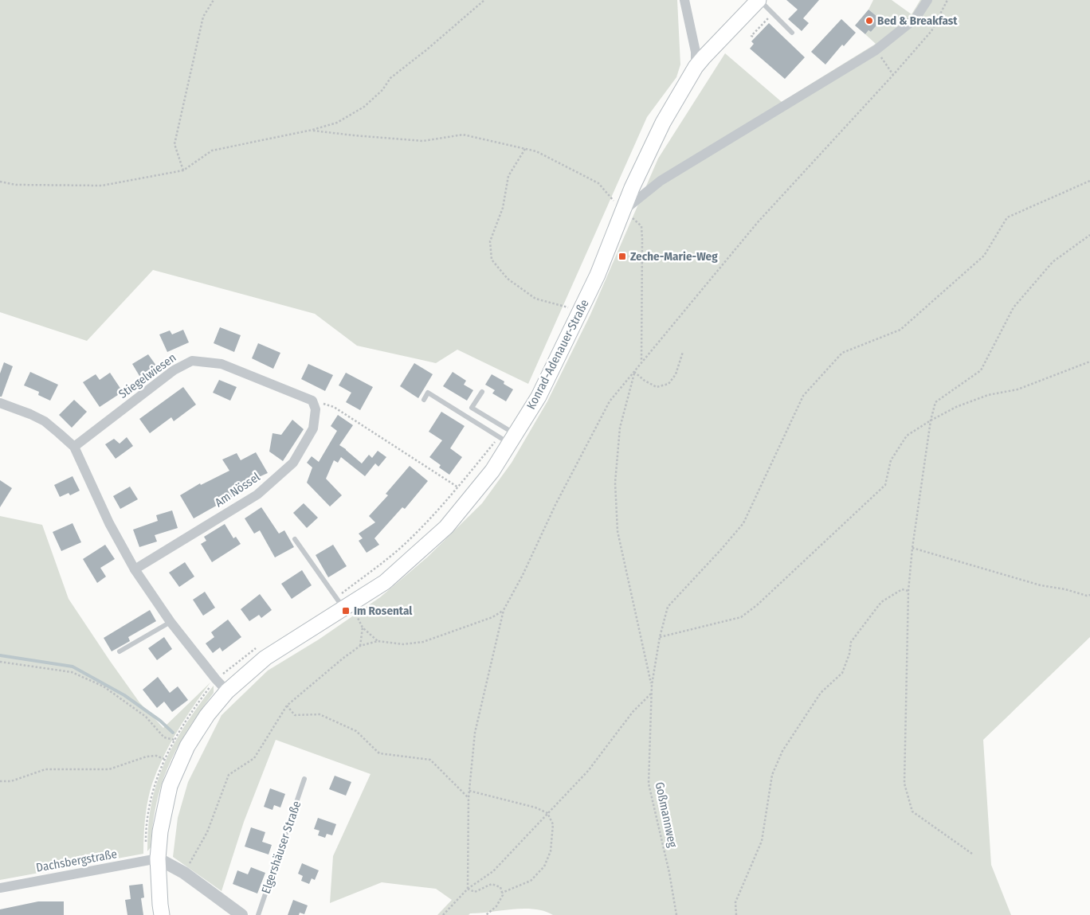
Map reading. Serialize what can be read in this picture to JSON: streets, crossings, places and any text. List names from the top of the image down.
{
  "streets": {
    "main road": ["Konrad-Adenauer-Straße"],
    "street": ["Stiegelwiesen", "Am Nössel", "Dachsbergstraße"],
    "lane": ["Elgershäuser Straße"],
    "path": ["Goßmannweg"]
  },
  "crossings": [
    ["Konrad-Adenauer-Straße", "Dachsbergstraße"],
    ["Stiegelwiesen", "Am Nössel"]
  ],
  "places": {
    "other": ["Bed & Breakfast"],
    "transit": ["Zeche-Marie-Weg", "Im Rosental"]
  }
}
